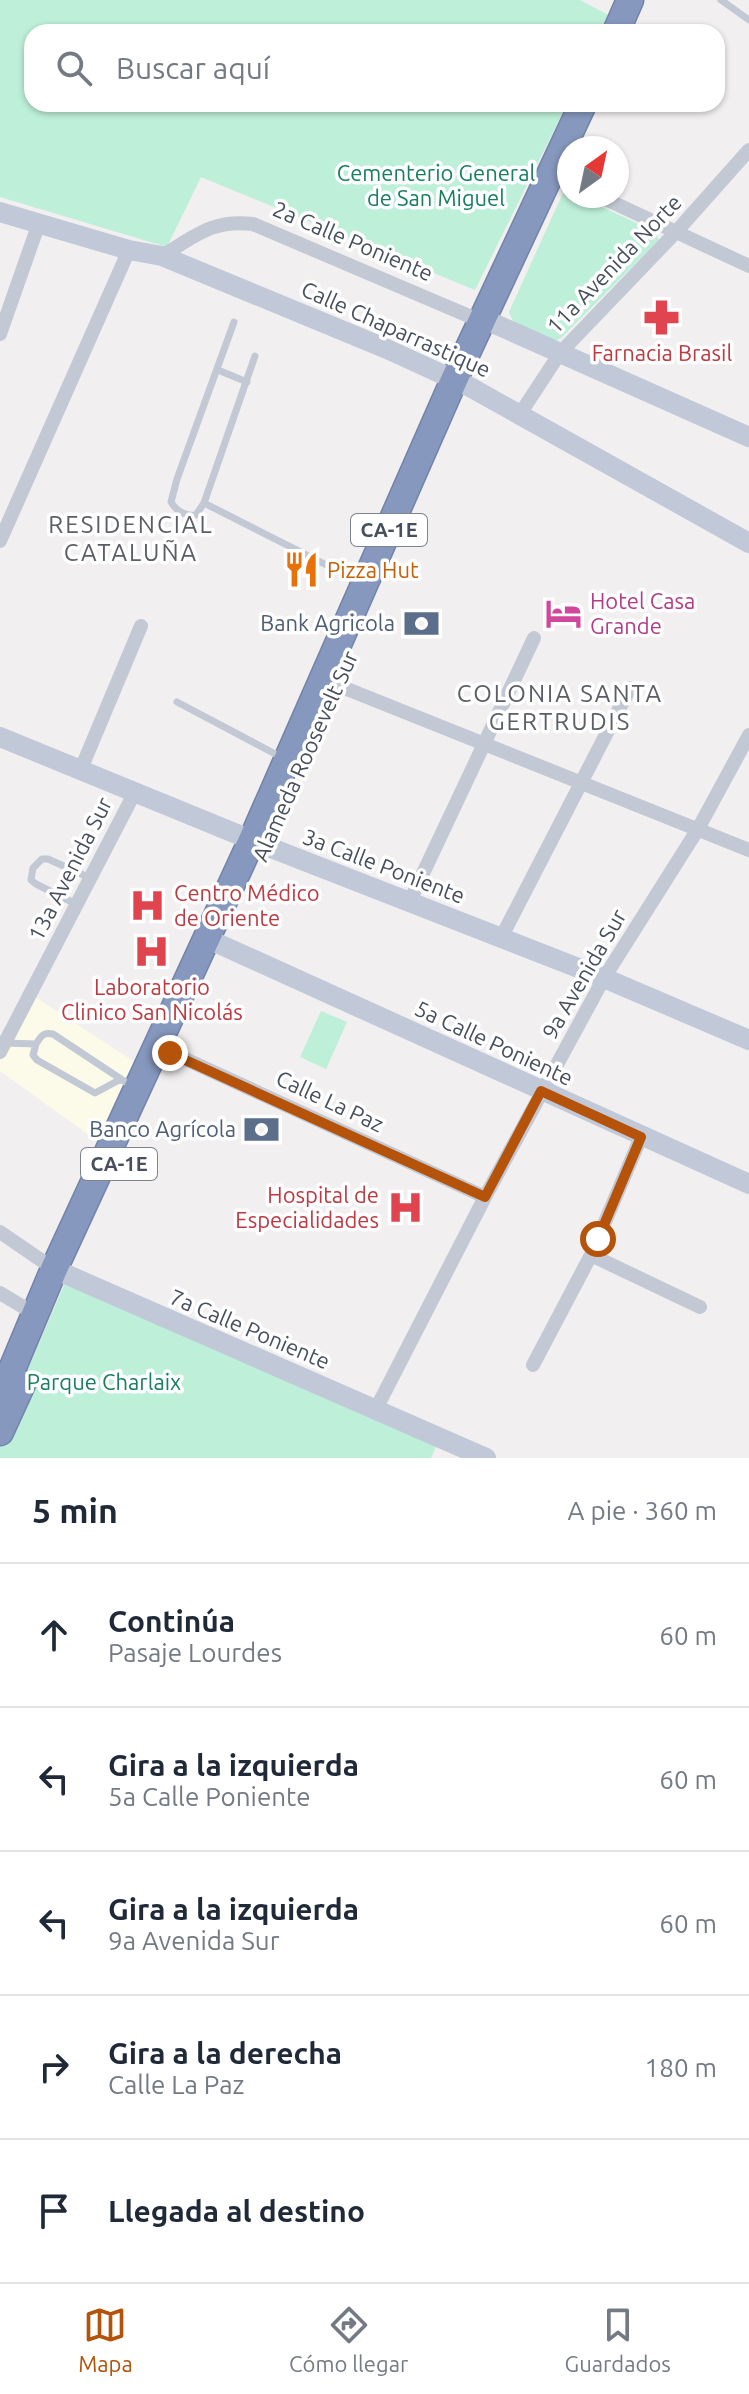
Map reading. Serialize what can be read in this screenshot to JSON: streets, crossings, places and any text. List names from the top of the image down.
{
  "streets": {
    "highway": ["CA-1E", "Alameda Roosevelt Sur"],
    "street": [
      "2a Calle Poniente",
      "11a Avenida Norte",
      "Calle Chaparrastique",
      "3a Calle Poniente",
      "13a Avenida Sur",
      "9a Avenida Sur",
      "5a Calle Poniente",
      "Calle La Paz",
      "7a Calle Poniente"
    ]
  },
  "crossings": [
    ["2a Calle Poniente", "11a Avenida Norte"],
    ["2a Calle Poniente", "Calle Chaparrastique"],
    ["2a Calle Poniente", "CA-1E"],
    ["11a Avenida Norte", "Calle Chaparrastique"],
    ["Calle Chaparrastique", "CA-1E"],
    ["Calle Chaparrastique", "Alameda Roosevelt Sur"],
    ["CA-1E", "Alameda Roosevelt Sur"],
    ["Alameda Roosevelt Sur", "3a Calle Poniente"],
    ["Alameda Roosevelt Sur", "5a Calle Poniente"],
    ["Alameda Roosevelt Sur", "Calle La Paz"],
    ["Alameda Roosevelt Sur", "7a Calle Poniente"],
    ["3a Calle Poniente", "13a Avenida Sur"],
    ["3a Calle Poniente", "9a Avenida Sur"],
    ["9a Avenida Sur", "5a Calle Poniente"],
    ["9a Avenida Sur", "Calle La Paz"],
    ["9a Avenida Sur", "7a Calle Poniente"]
  ],
  "districts": ["RESIDENCIAL CATALUÑA", "COLONIA SANTA GERTRUDIS"],
  "parks": ["Cementerio General de San Miguel", "Parque Charlaix"],
  "places": {
    "pharmacy": ["Farnacia Brasil"],
    "restaurant": ["Pizza Hut"],
    "hotel": ["Hotel Casa Grande"],
    "bank": ["Bank Agricola", "Banco Agrícola"],
    "hospital": ["Centro Médico de Oriente", "Laboratorio Clinico San Nicolás", "Hospital de Especialidades"]
  },
  "north": "top right",
  "page": {
    "search": "Buscar aquí",
    "heading": ["5 min", "A pie · 360 m"],
    "list": [
      ["Continúa", "Pasaje Lourdes", "60 m"],
      ["Gira a la izquierda", "5a Calle Poniente", "60 m"],
      ["Gira a la izquierda", "9a Avenida Sur", "60 m"],
      ["Gira a la derecha", "Calle La Paz", "180 m"],
      "Llegada al destino"
    ],
    "nav": ["Mapa", "Cómo llegar", "Guardados"]
  }
}
